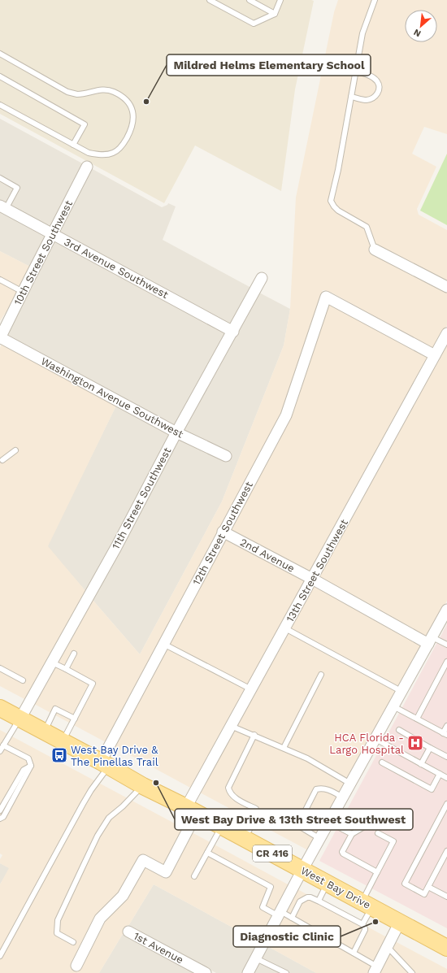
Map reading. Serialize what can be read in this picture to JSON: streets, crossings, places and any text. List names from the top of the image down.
{
  "streets": {
    "main road": ["CR 416", "West Bay Drive"],
    "street": [
      "10th Street Southwest",
      "3rd Avenue Southwest",
      "Washington Avenue Southwest",
      "11th Street Southwest",
      "12th Street Southwest",
      "2nd Avenue",
      "13th Street Southwest",
      "1st Avenue"
    ]
  },
  "crossings": [
    ["10th Street Southwest", "3rd Avenue Southwest"],
    ["10th Street Southwest", "Washington Avenue Southwest"],
    ["3rd Avenue Southwest", "11th Street Southwest"],
    ["Washington Avenue Southwest", "11th Street Southwest"],
    ["11th Street Southwest", "West Bay Drive"],
    ["12th Street Southwest", "2nd Avenue"],
    ["12th Street Southwest", "13th Street Southwest"],
    ["12th Street Southwest", "West Bay Drive"],
    ["2nd Avenue", "13th Street Southwest"],
    ["13th Street Southwest", "West Bay Drive"]
  ],
  "places": {
    "other": ["Mildred Helms Elementary School", "West Bay Drive & 13th Street Southwest", "Diagnostic Clinic"],
    "hospital": ["HCA Florida - Largo Hospital"],
    "bus stop": ["West Bay Drive & The Pinellas Trail"]
  },
  "north": "bottom left"
}
